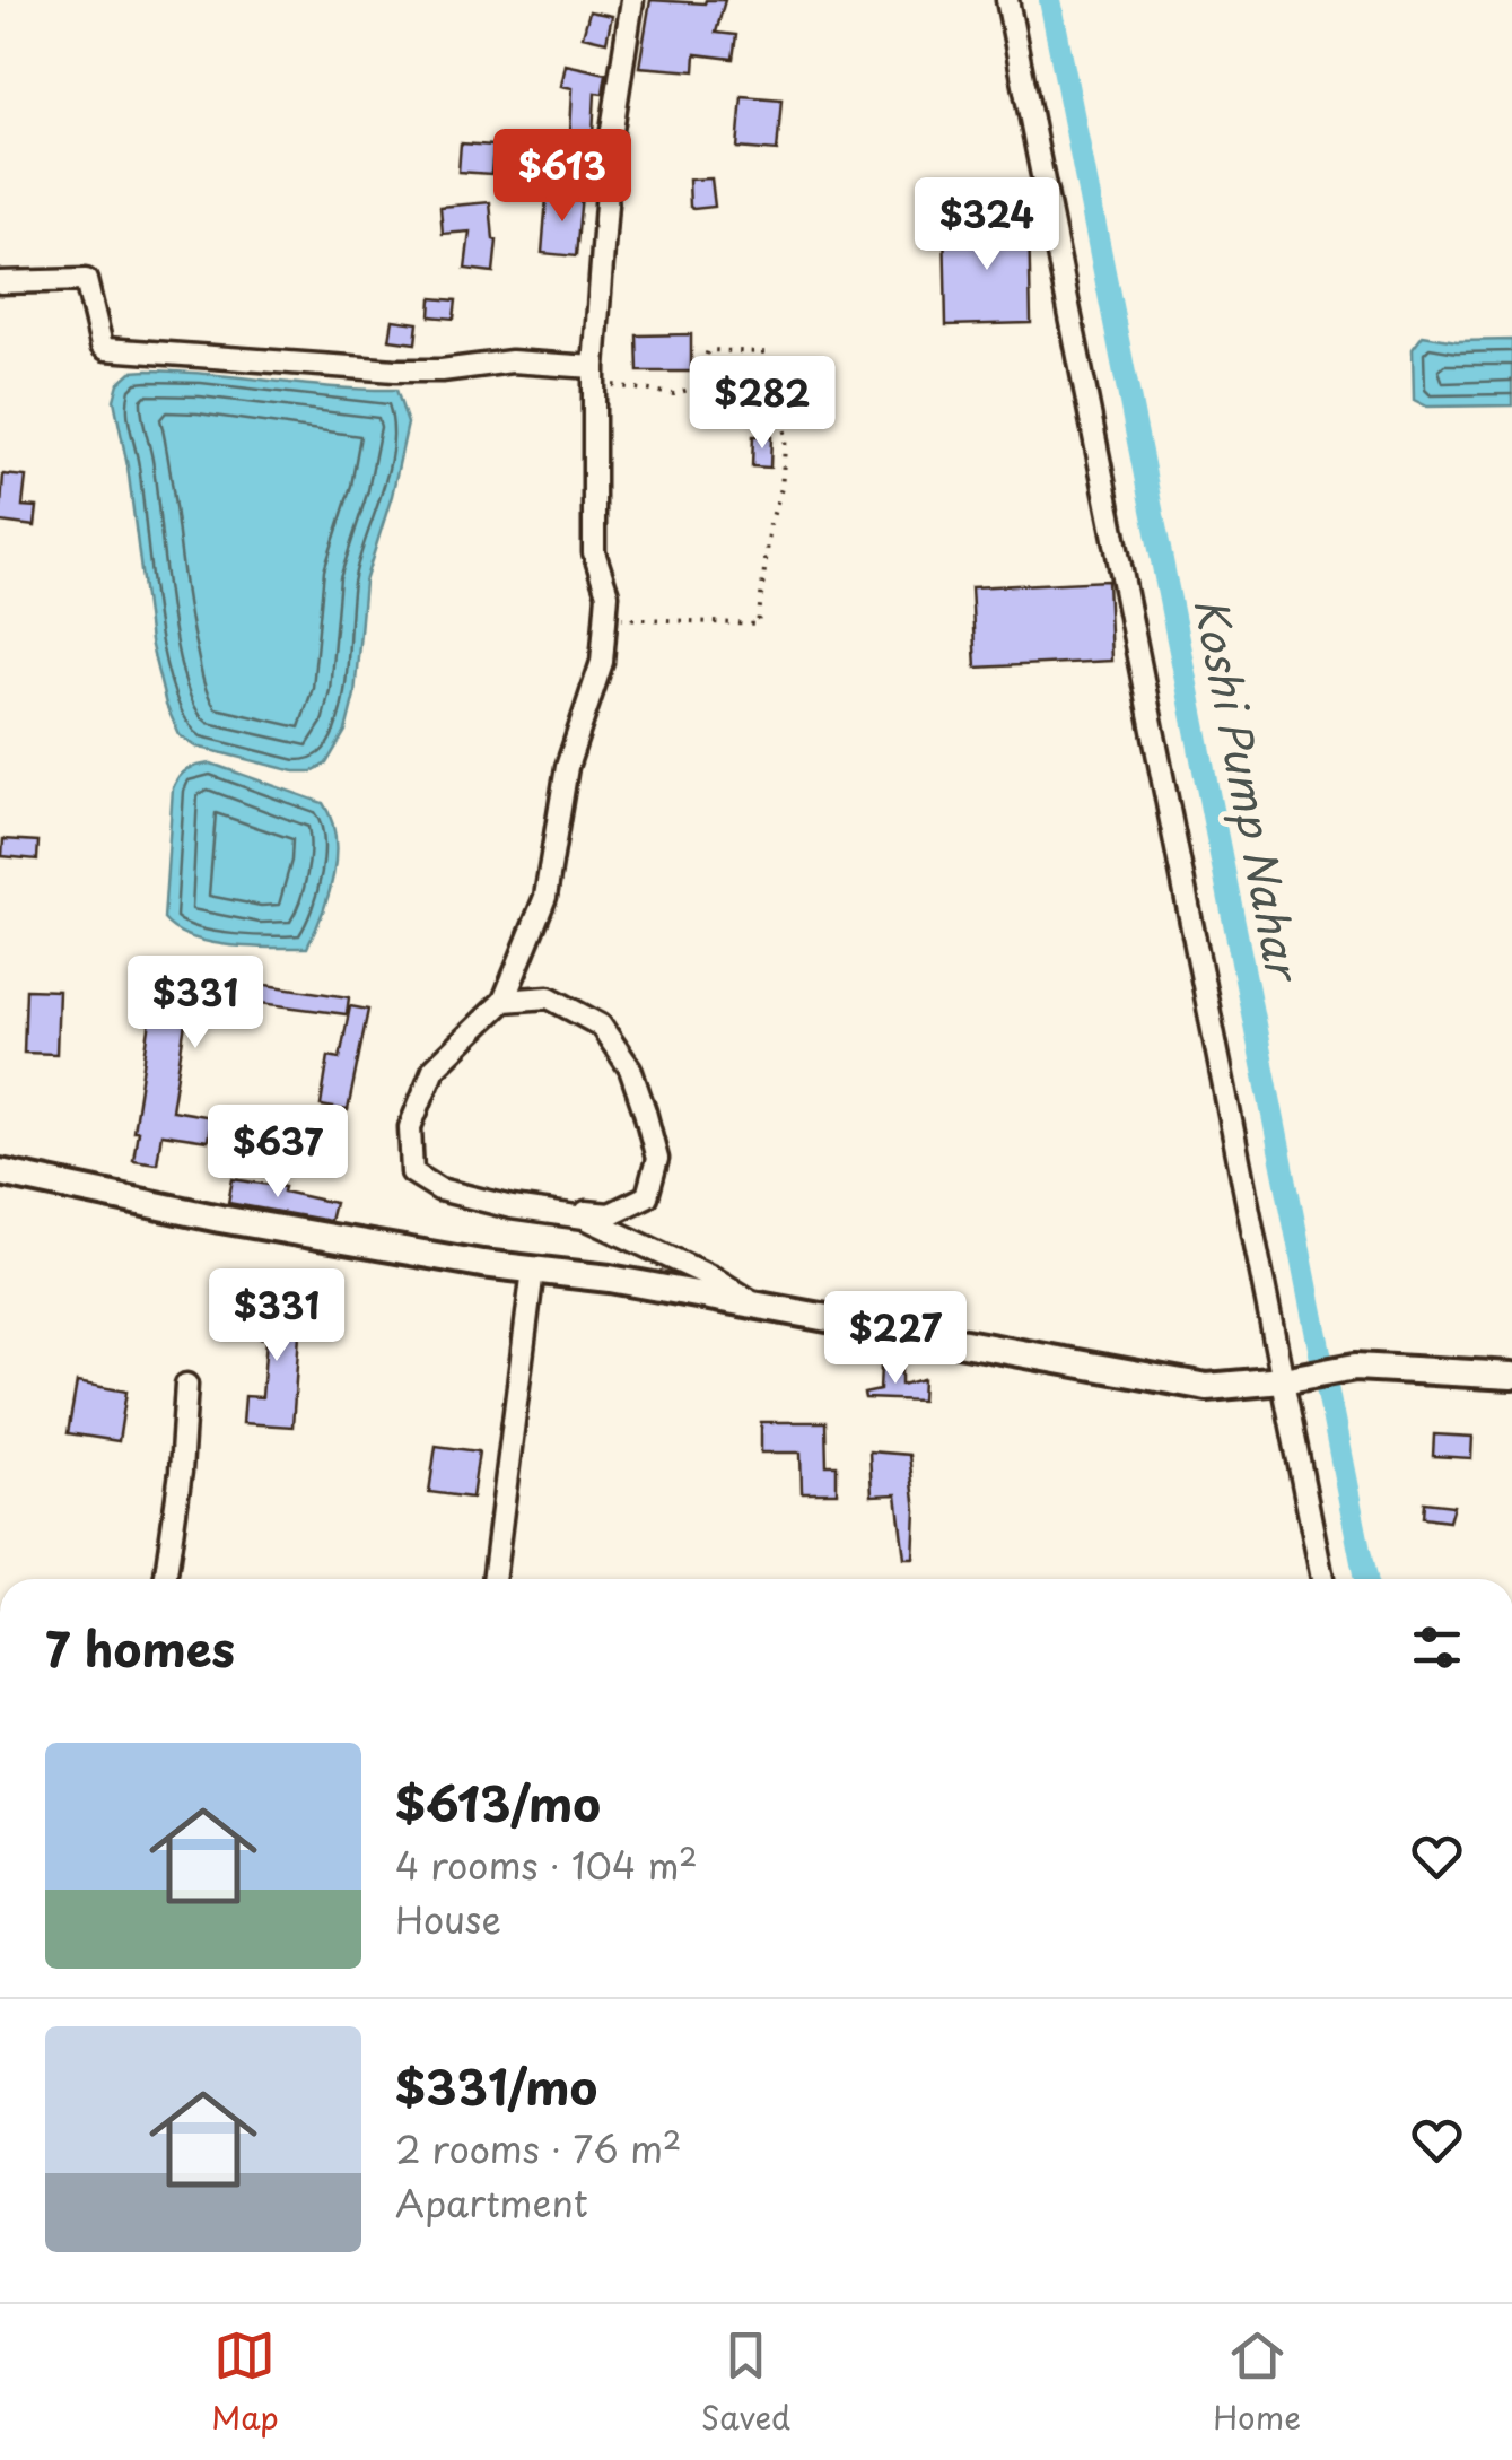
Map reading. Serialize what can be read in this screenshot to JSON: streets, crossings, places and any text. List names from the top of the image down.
{
  "water": ["Koshi Pump Nahar"],
  "page": {
    "price": [
      "$613",
      "$324",
      "$282",
      "$331",
      "$637",
      "$331",
      "$227"
    ],
    "heading": "7 homes",
    "list": [
      {
        "name": "$613/mo",
        "note": "4 rooms · 104 m² · House"
      },
      {
        "name": "$331/mo",
        "note": "2 rooms · 76 m² · Apartment"
      }
    ],
    "tabs": ["Map", "Saved", "Home"]
  }
}
